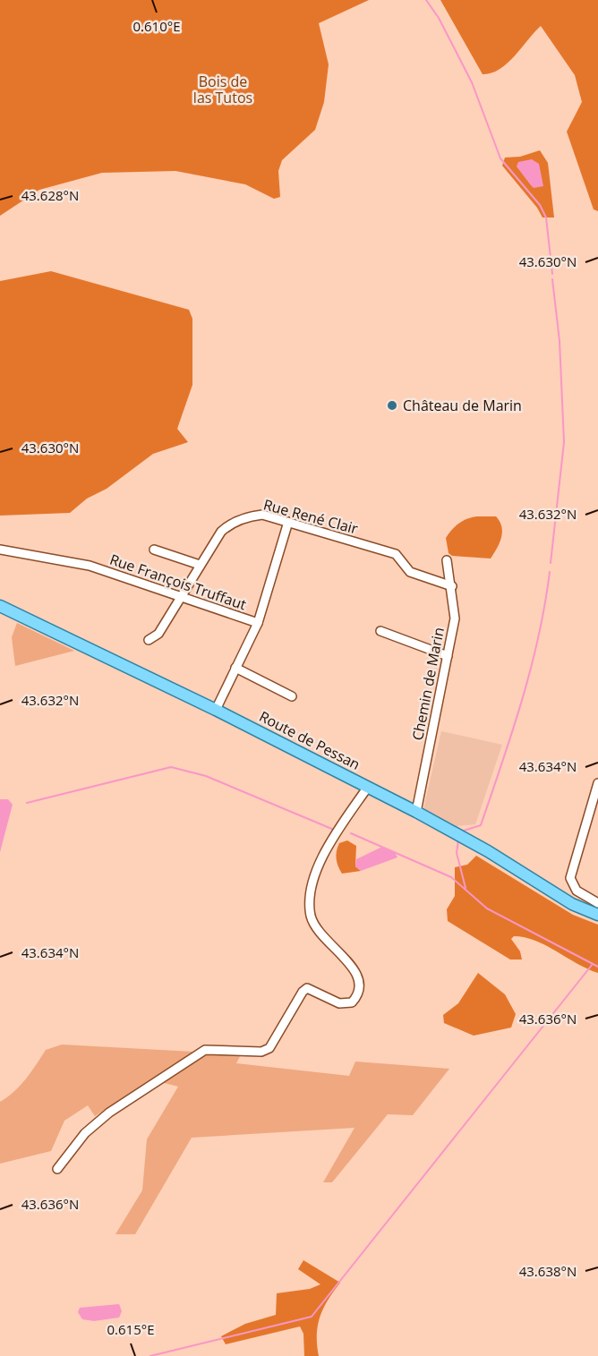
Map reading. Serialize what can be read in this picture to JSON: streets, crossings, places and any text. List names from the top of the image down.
{
  "streets": {
    "main road": ["Route de Pessan"],
    "street": ["Rue René Clair", "Rue François Truffaut", "Chemin de Marin"]
  },
  "crossings": [
    ["Rue René Clair", "Rue François Truffaut"],
    ["Rue René Clair", "Chemin de Marin"],
    ["Chemin de Marin", "Route de Pessan"]
  ],
  "parks": ["Bois de las Tutos"],
  "places": ["Château de Marin"],
  "coordinates": [
    "0.610°E",
    "43.628°N",
    "43.630°N",
    "43.632°N",
    "43.634°N",
    "43.636°N",
    "43.638°N",
    "0.615°E"
  ]
}
